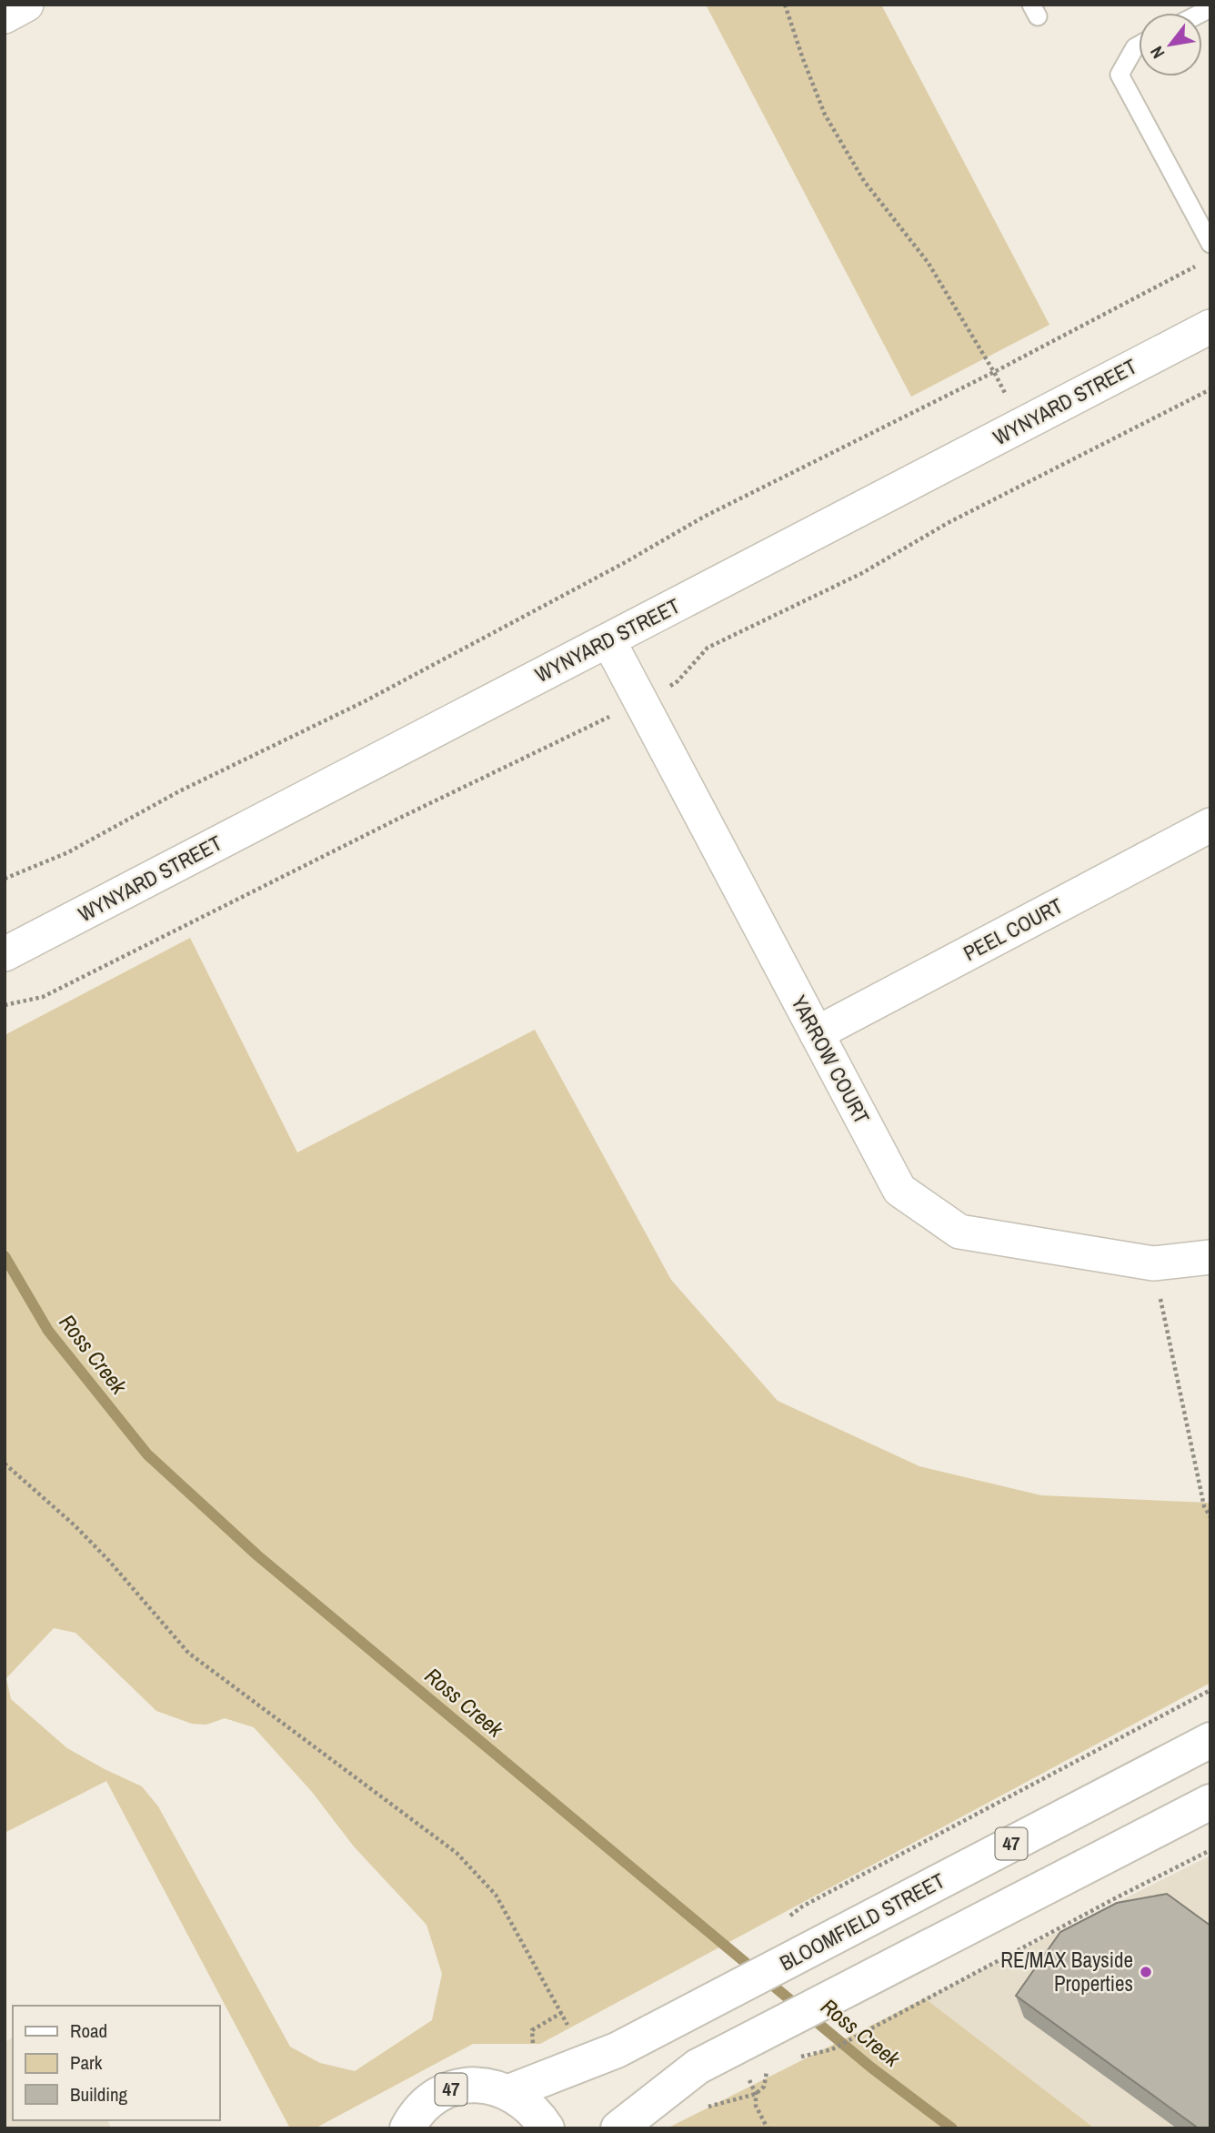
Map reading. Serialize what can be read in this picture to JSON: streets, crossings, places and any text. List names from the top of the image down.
{
  "streets": {
    "highway": ["47", "BLOOMFIELD STREET"],
    "street": ["WYNYARD STREET", "PEEL COURT", "YARROW COURT"]
  },
  "crossings": [
    ["WYNYARD STREET", "YARROW COURT"],
    ["PEEL COURT", "YARROW COURT"],
    ["47", "BLOOMFIELD STREET"]
  ],
  "water": ["Ross Creek"],
  "places": ["RE/MAX Bayside Properties"],
  "legend": ["Road", "Park", "Building"],
  "north": "bottom left"
}
